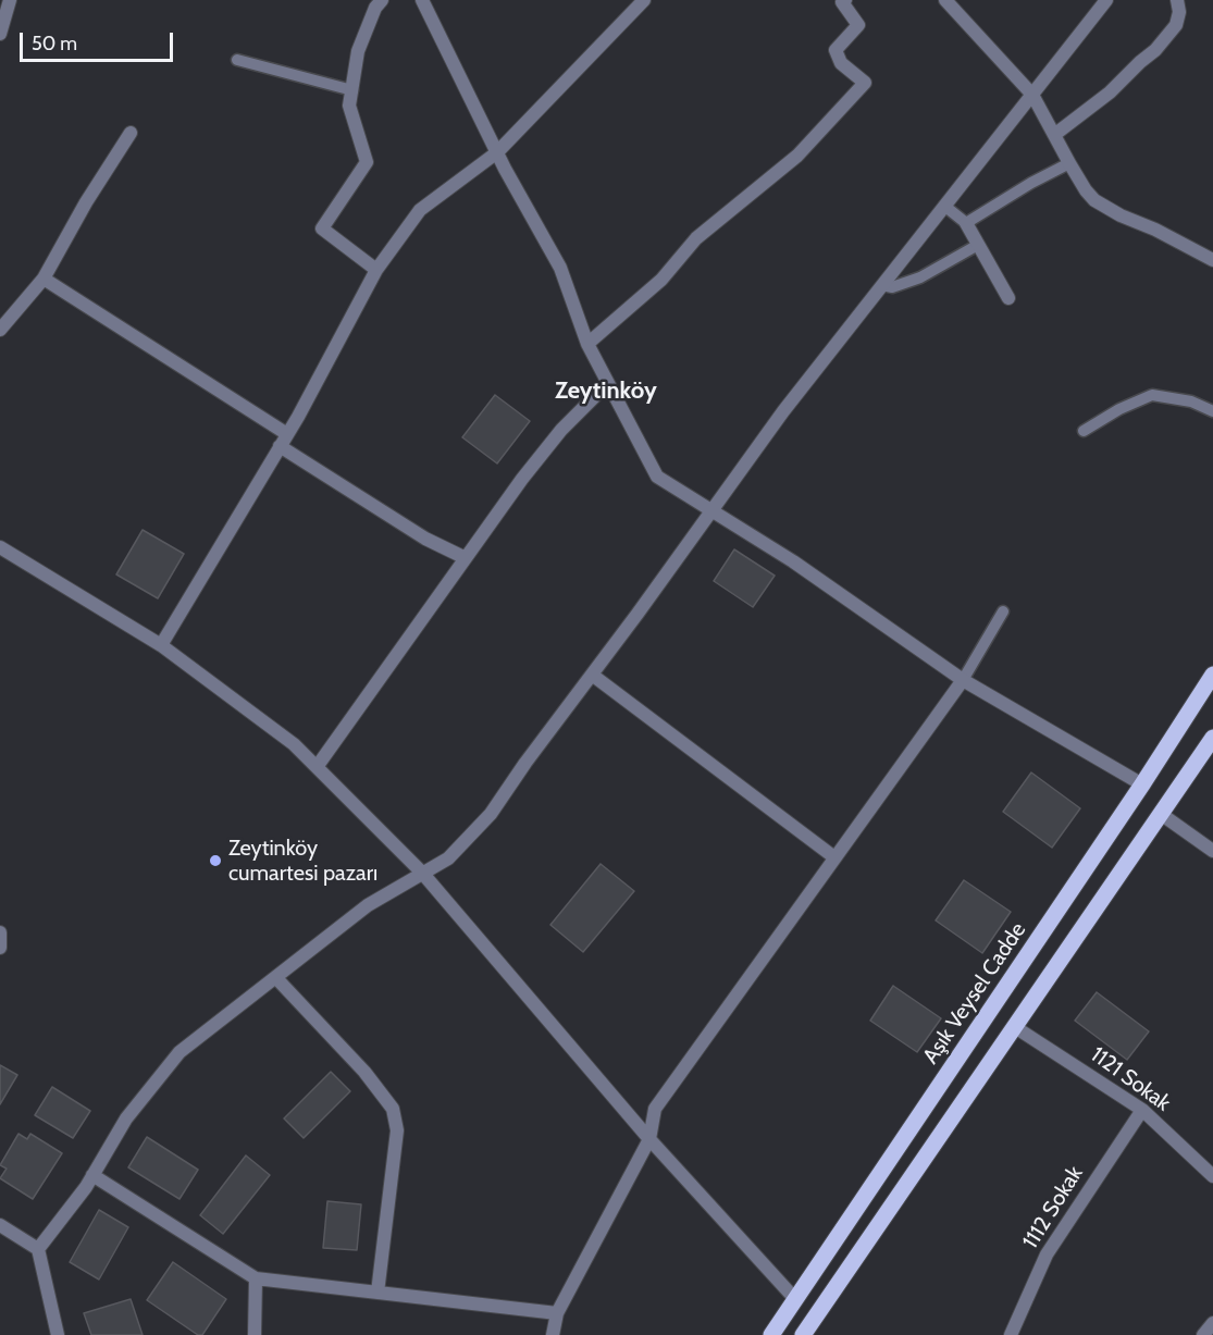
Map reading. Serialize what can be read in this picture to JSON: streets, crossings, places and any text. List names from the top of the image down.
{
  "streets": {
    "main road": ["Aşık Veysel Cadde"],
    "street": ["1121 Sokak", "1112 Sokak"]
  },
  "crossings": [
    ["1121 Sokak", "1112 Sokak"]
  ],
  "districts": ["Zeytinköy"],
  "places": ["Zeytinköy cumartesi pazarı"],
  "scale_bar": "50 m"
}
